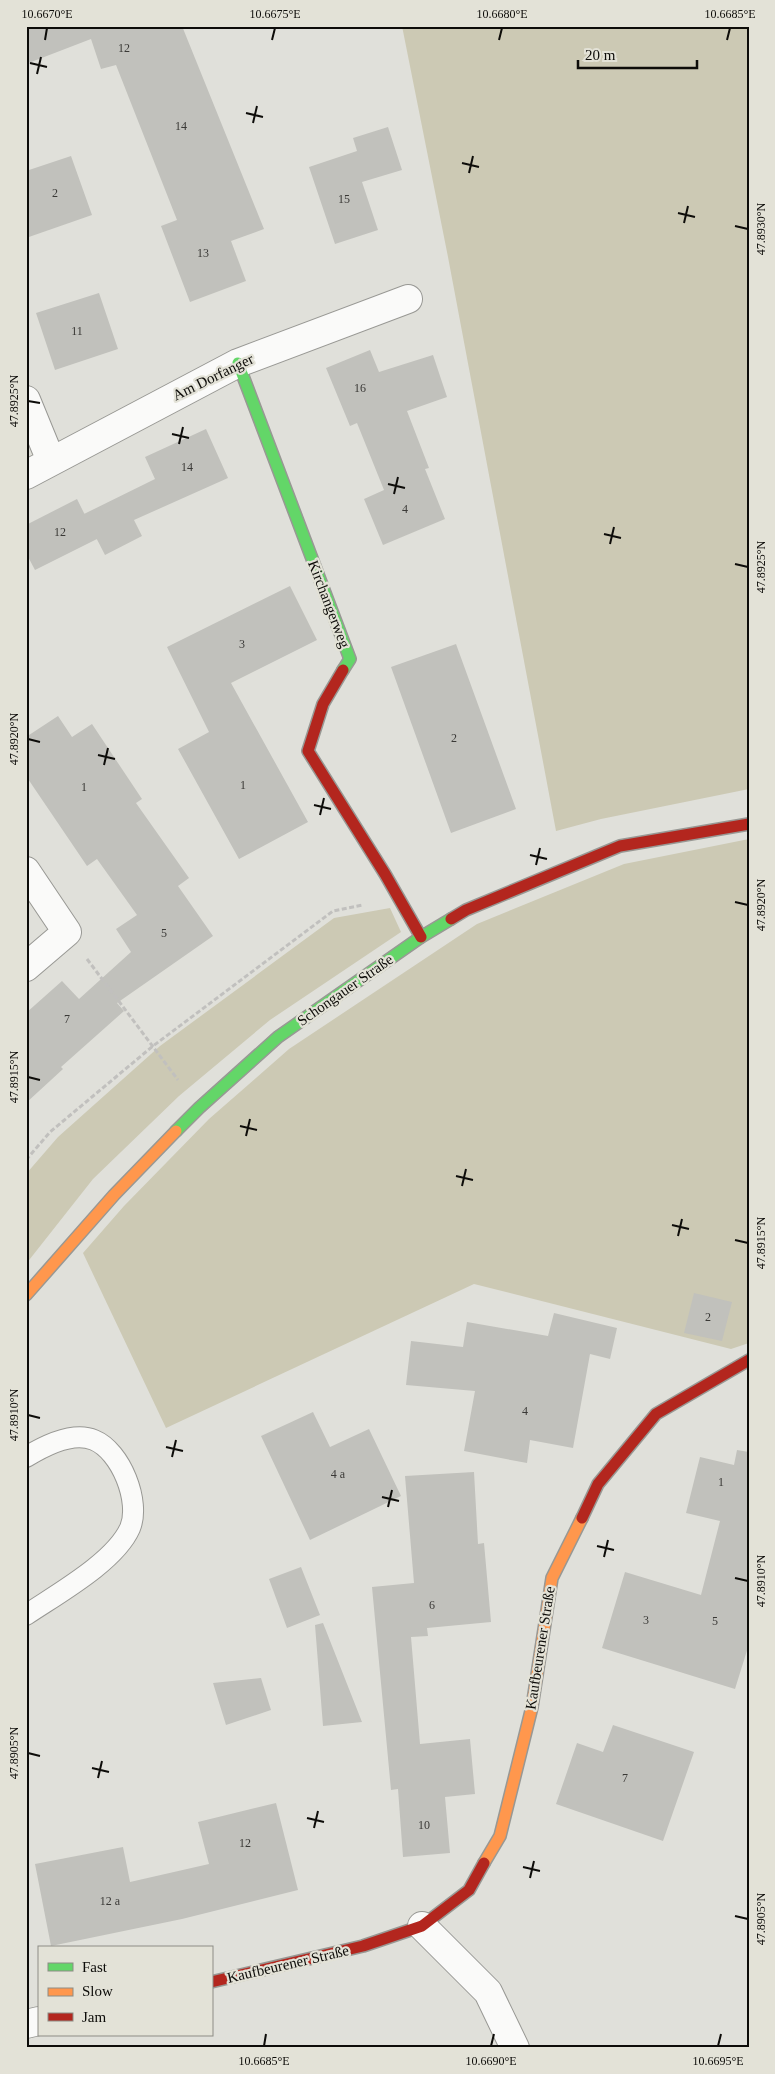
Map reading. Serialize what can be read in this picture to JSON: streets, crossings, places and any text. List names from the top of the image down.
{
  "streets": {
    "street": [
      "Am Dorfanger",
      "Kirchangerweg",
      "Schongauer Straße",
      "Kaufbeurener Straße"
    ]
  },
  "crossings": [
    ["Am Dorfanger", "Kirchangerweg"],
    ["Kirchangerweg", "Schongauer Straße"]
  ],
  "house_numbers": [
    "12",
    "14",
    "2",
    "15",
    "13",
    "11",
    "16",
    "14",
    "4",
    "12",
    "3",
    "2",
    "1",
    "1",
    "5",
    "7",
    "2",
    "4",
    "4 a",
    "1",
    "6",
    "3",
    "5",
    "7",
    "10",
    "12",
    "12 a"
  ],
  "legend": ["Fast", "Slow", "Jam"],
  "scale_bar": "20 m",
  "coordinates": [
    "10.6670°E",
    "10.6675°E",
    "10.6680°E",
    "10.6685°E",
    "47.8930°N",
    "47.8925°N",
    "47.8920°N",
    "47.8915°N",
    "47.8910°N",
    "47.8905°N",
    "10.6690°E",
    "10.6695°E"
  ]
}
